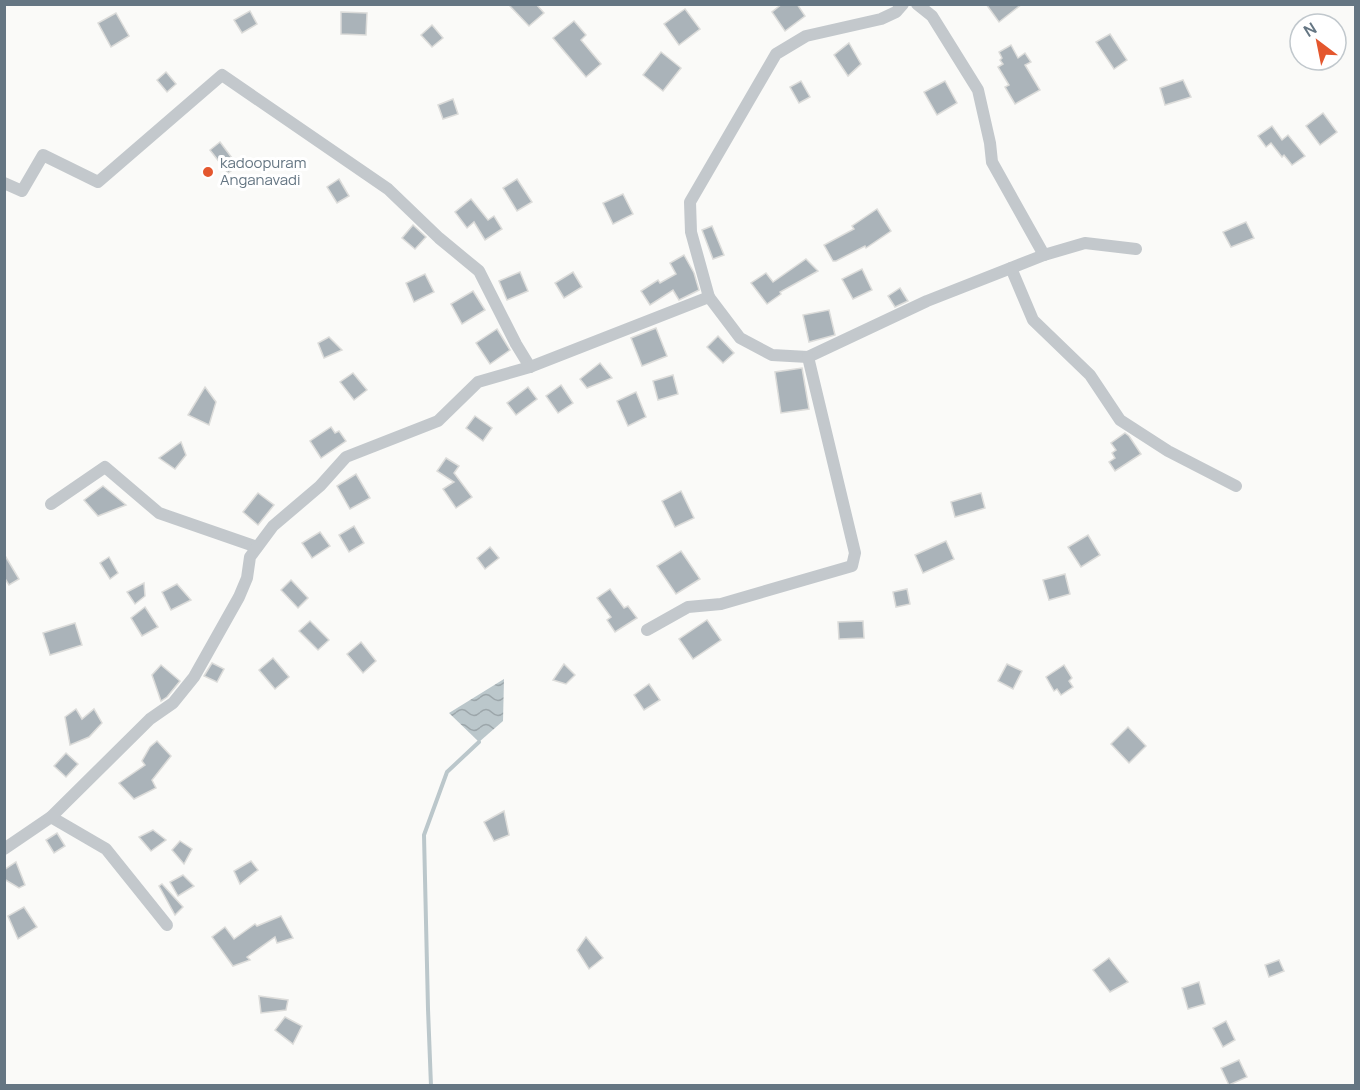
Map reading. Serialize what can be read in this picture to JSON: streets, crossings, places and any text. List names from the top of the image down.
{
  "places": ["kadoopuram Anganavadi"],
  "north": "top left"
}
